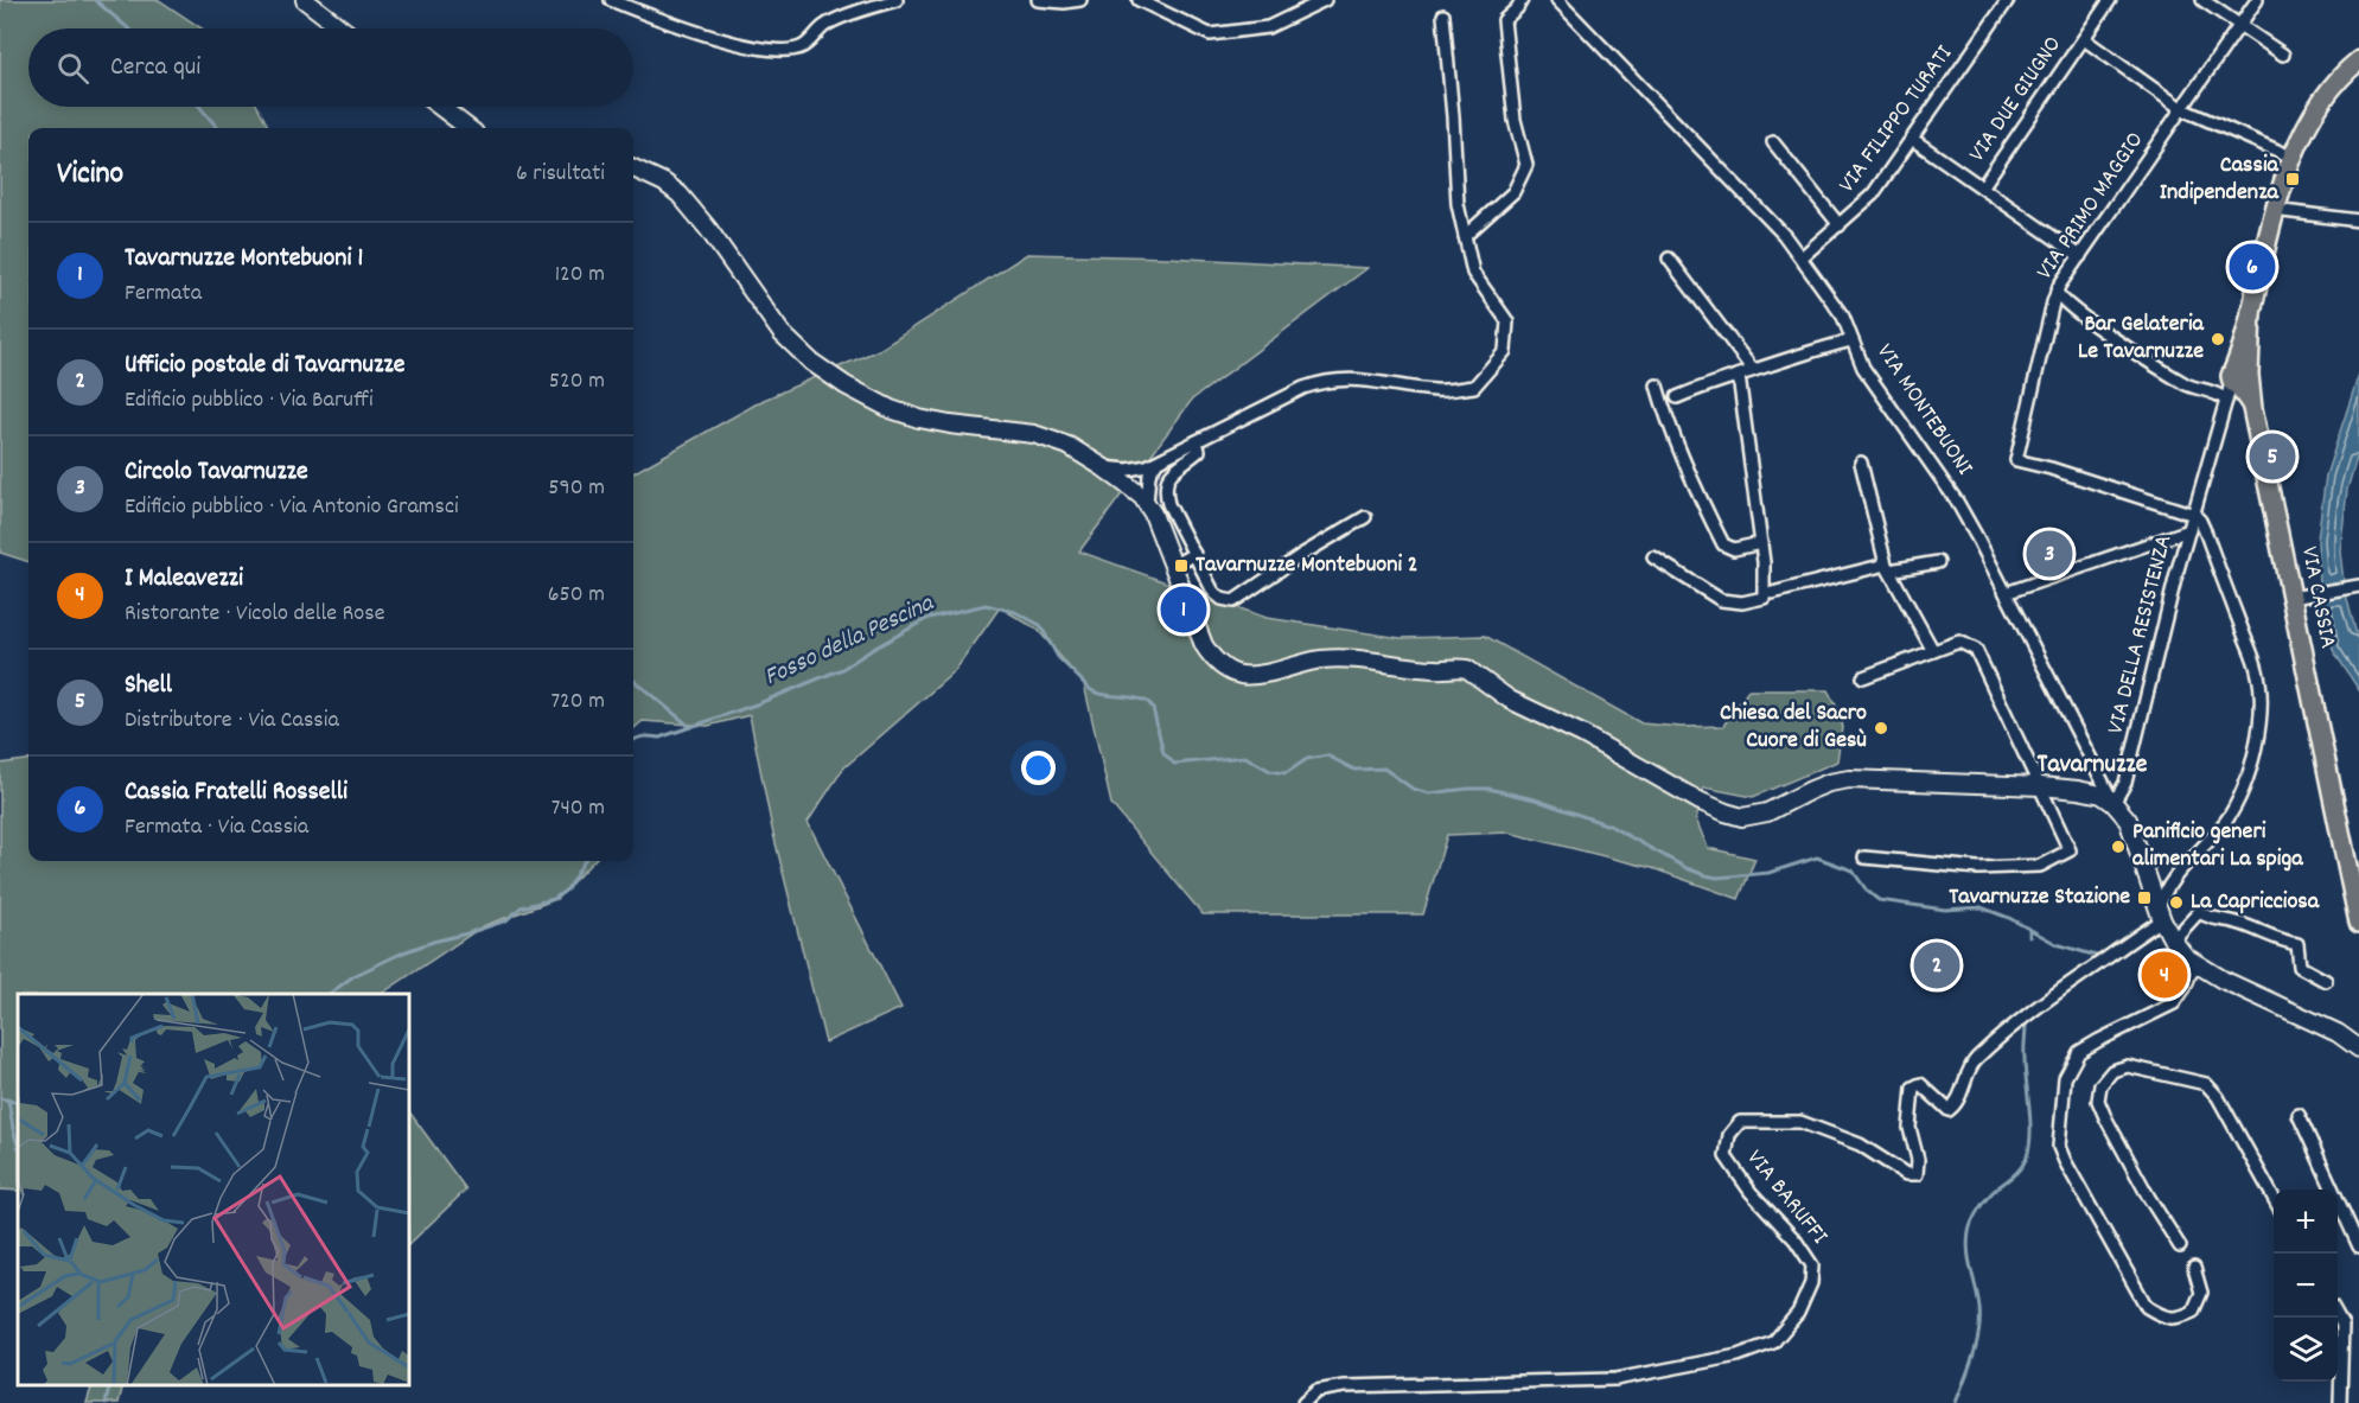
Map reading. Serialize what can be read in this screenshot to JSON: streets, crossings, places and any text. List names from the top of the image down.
{
  "streets": {
    "main road": ["VIA MONTEBUONI", "VIA CASSIA"],
    "street": [
      "VIA DUE GIUGNO",
      "VIA FILIPPO TURATI",
      "VIA PRIMO MAGGIO",
      "VIA DELLA RESISTENZA",
      "VIA BARUFFI"
    ]
  },
  "crossings": [
    ["VIA FILIPPO TURATI", "VIA MONTEBUONI"],
    ["VIA PRIMO MAGGIO", "VIA DELLA RESISTENZA"],
    ["VIA MONTEBUONI", "VIA DELLA RESISTENZA"],
    ["VIA MONTEBUONI", "VIA BARUFFI"],
    ["VIA CASSIA", "VIA DELLA RESISTENZA"]
  ],
  "districts": ["Tavarnuzze"],
  "water": ["Fosso della Pescina"],
  "places": {
    "transit": ["Cassia Indipendenza", "Tavarnuzze Montebuoni 2", "Tavarnuzze Stazione"],
    "other": [
      "Bar Gelateria Le Tavarnuzze",
      "Chiesa del Sacro Cuore di Gesù",
      "Panificio generi alimentari La spiga",
      "La Capricciosa"
    ]
  },
  "page": {
    "search": "Cerca qui",
    "heading": ["Vicino", "6 risultati"],
    "list": [
      {
        "mark": "1",
        "name": "Tavarnuzze Montebuoni 1",
        "note": "Fermata",
        "value": "120 m"
      },
      {
        "mark": "2",
        "name": "Ufficio postale di Tavarnuzze",
        "note": "Edificio pubblico · Via Baruffi",
        "value": "520 m"
      },
      {
        "mark": "3",
        "name": "Circolo Tavarnuzze",
        "note": "Edificio pubblico · Via Antonio Gramsci",
        "value": "590 m"
      },
      {
        "mark": "4",
        "name": "I Maleavezzi",
        "note": "Ristorante · Vicolo delle Rose",
        "value": "650 m"
      },
      {
        "mark": "5",
        "name": "Shell",
        "note": "Distributore · Via Cassia",
        "value": "720 m"
      },
      {
        "mark": "6",
        "name": "Cassia Fratelli Rosselli",
        "note": "Fermata · Via Cassia",
        "value": "740 m"
      }
    ],
    "pins": [
      "6",
      "5",
      "3",
      "1",
      "2",
      "4"
    ],
    "map_buttons": ["+", "−"]
  }
}
